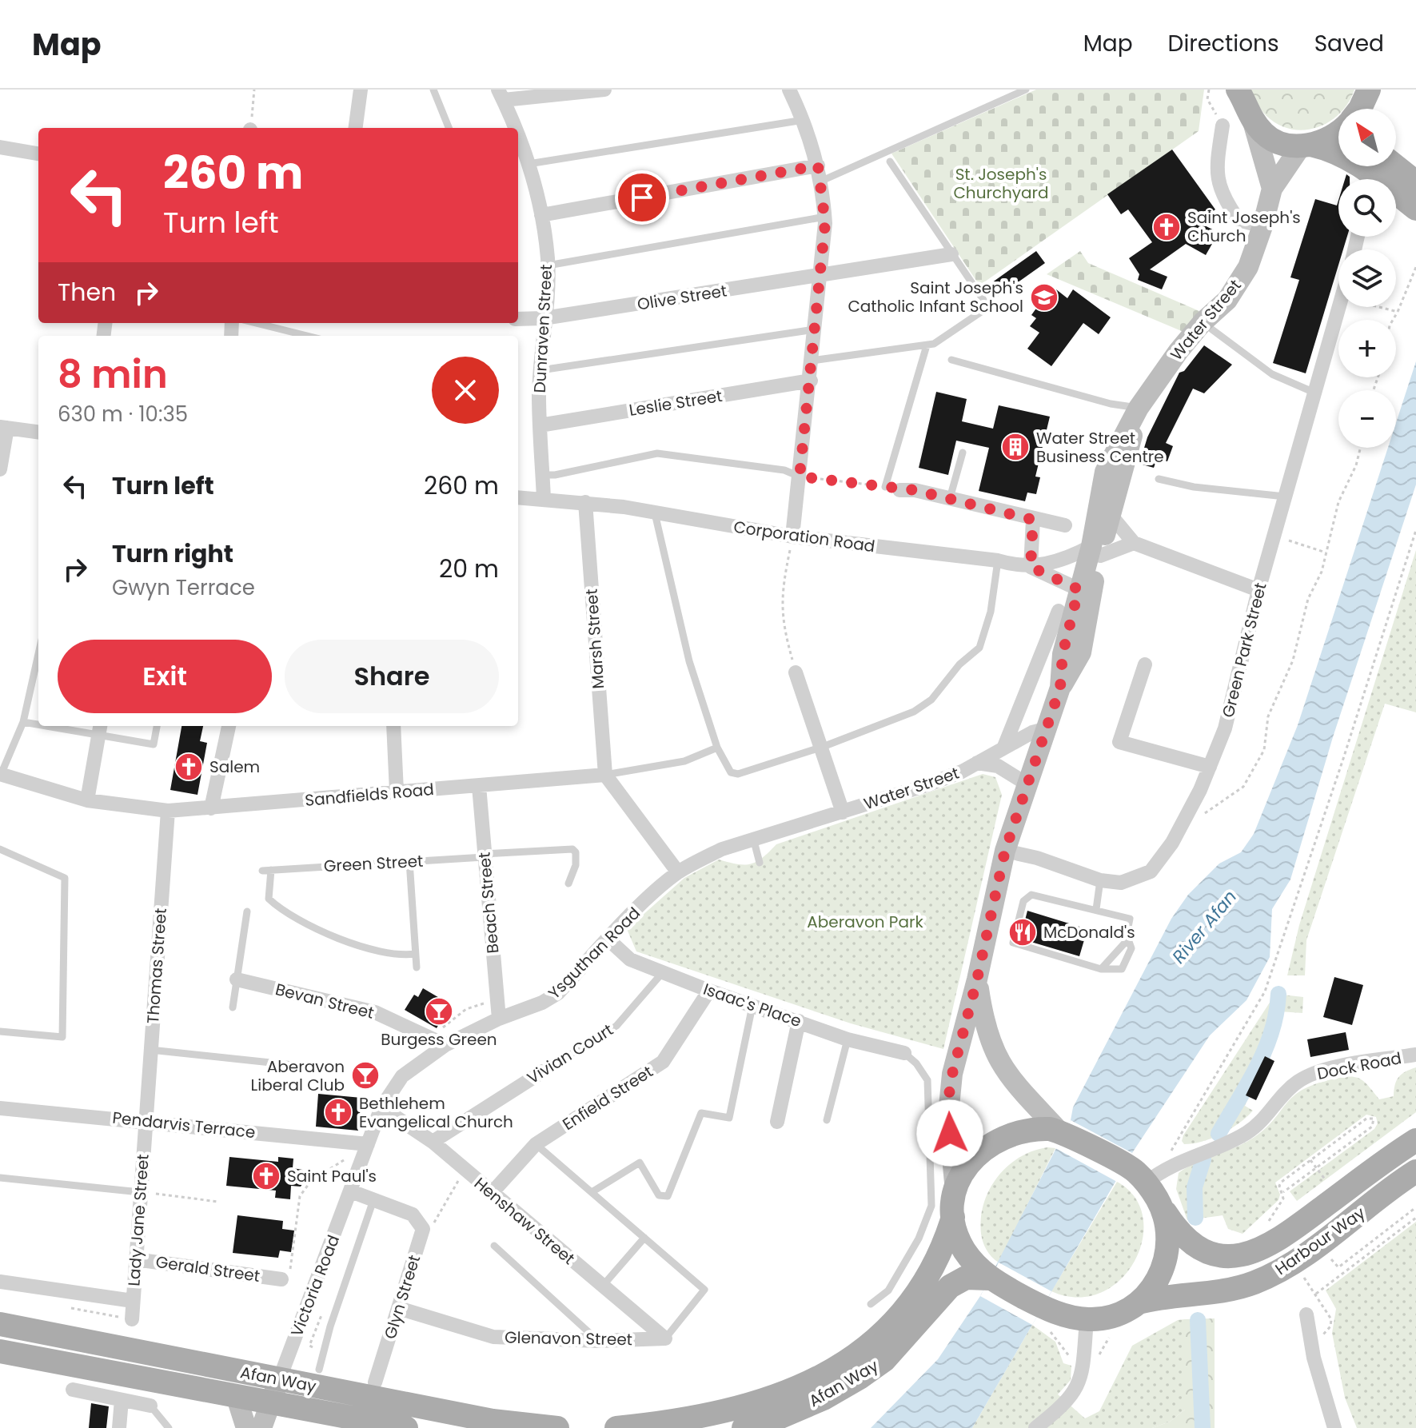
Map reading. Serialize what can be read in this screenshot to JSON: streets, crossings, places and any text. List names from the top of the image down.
{
  "streets": {
    "main road": ["Harbour Way", "Afan Way"],
    "street": [
      "Olive Street",
      "Water Street",
      "Dunraven Street",
      "Leslie Street",
      "Corporation Road",
      "Marsh Street",
      "Green Park Street",
      "Sandfields Road",
      "Beach Street",
      "Ysguthan Road",
      "Thomas Street",
      "Bevan Street",
      "Isaac's Place",
      "Vivian Court",
      "Dock Road",
      "Enfield Street",
      "Pendarvis Terrace",
      "Lady Jane Street",
      "Henshaw Street",
      "Gerald Street",
      "Victoria Road",
      "Glyn Street",
      "Glenavon Street"
    ],
    "lane": ["Green Street"]
  },
  "crossings": [
    ["Olive Street", "Dunraven Street"],
    ["Water Street", "Corporation Road"],
    ["Water Street", "Green Park Street"],
    ["Water Street", "Ysguthan Road"],
    ["Water Street", "Dock Road"],
    ["Water Street", "Harbour Way"],
    ["Water Street", "Afan Way"],
    ["Dunraven Street", "Leslie Street"],
    ["Dunraven Street", "Corporation Road"],
    ["Corporation Road", "Marsh Street"],
    ["Marsh Street", "Sandfields Road"],
    ["Sandfields Road", "Beach Street"],
    ["Sandfields Road", "Thomas Street"],
    ["Green Street", "Beach Street"],
    ["Beach Street", "Ysguthan Road"],
    ["Ysguthan Road", "Bevan Street"],
    ["Ysguthan Road", "Isaac's Place"],
    ["Ysguthan Road", "Pendarvis Terrace"],
    ["Ysguthan Road", "Henshaw Street"],
    ["Ysguthan Road", "Victoria Road"],
    ["Thomas Street", "Pendarvis Terrace"],
    ["Thomas Street", "Lady Jane Street"],
    ["Isaac's Place", "Vivian Court"],
    ["Isaac's Place", "Enfield Street"],
    ["Vivian Court", "Henshaw Street"],
    ["Dock Road", "Harbour Way"],
    ["Dock Road", "Afan Way"],
    ["Enfield Street", "Henshaw Street"],
    ["Pendarvis Terrace", "Lady Jane Street"],
    ["Pendarvis Terrace", "Victoria Road"],
    ["Lady Jane Street", "Gerald Street"],
    ["Henshaw Street", "Glenavon Street"],
    ["Harbour Way", "Afan Way"],
    ["Victoria Road", "Afan Way"],
    ["Glyn Street", "Glenavon Street"]
  ],
  "water": ["River Afan"],
  "parks": ["St. Joseph's Churchyard", "Aberavon Park"],
  "places": {
    "church": [
      "Saint Joseph's Church",
      "Salem",
      "Bethlehem Evangelical Church",
      "Saint Paul's"
    ],
    "school or university": ["Saint Joseph's Catholic Infant School"],
    "building": ["Water Street Business Centre"],
    "restaurant": ["McDonald's"],
    "bar": ["Burgess Green", "Aberavon Liberal Club"]
  },
  "north": "top left",
  "page": {
    "header": "Map",
    "nav": ["Map", "Directions", "Saved"],
    "map_buttons": ["+", "−"],
    "turn": ["260 m", "Turn left"],
    "then": "Then",
    "heading": ["8 min", "630 m · 10:35"],
    "list": [
      {
        "name": "Turn left",
        "value": "260 m"
      },
      {
        "name": "Turn right",
        "note": "Gwyn Terrace",
        "value": "20 m"
      }
    ],
    "buttons": ["Exit", "Share"]
  }
}
